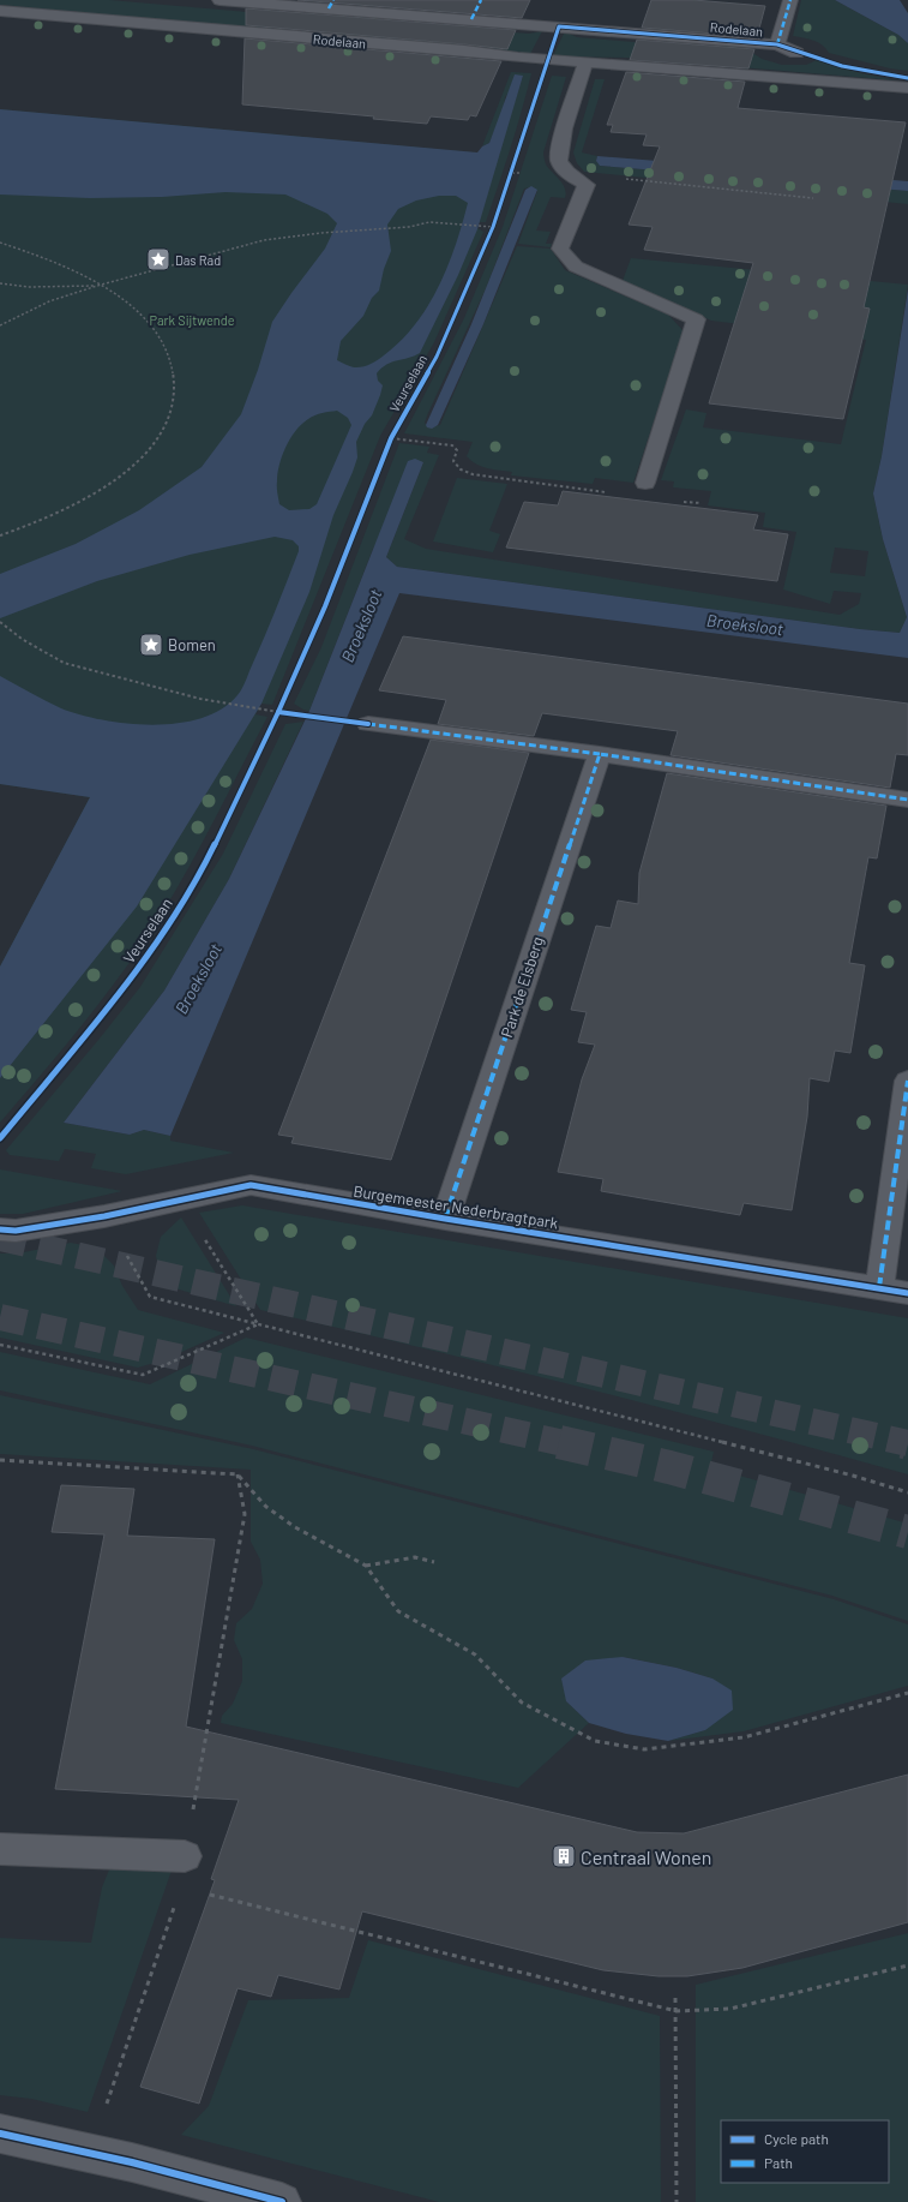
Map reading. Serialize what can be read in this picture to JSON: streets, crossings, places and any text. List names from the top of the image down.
{
  "streets": {
    "street": ["Rodelaan", "Park de Elsberg", "Burgemeester Nederbragtpark"],
    "cycle path": ["Veurselaan"]
  },
  "crossings": [
    ["Park de Elsberg", "Burgemeester Nederbragtpark"]
  ],
  "water": ["Broeksloot"],
  "parks": ["Park Sijtwende"],
  "places": {
    "place": ["Das Rad", "Bomen"],
    "building": ["Centraal Wonen"]
  },
  "legend": ["Cycle path", "Path"]
}
